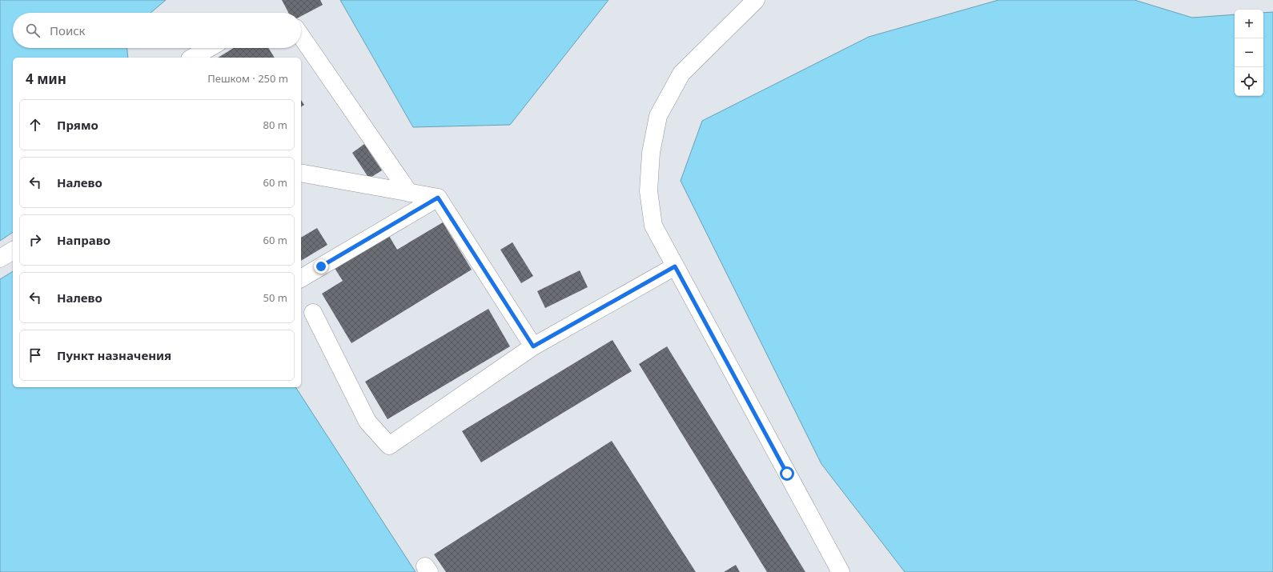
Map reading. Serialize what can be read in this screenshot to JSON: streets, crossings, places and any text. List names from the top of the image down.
{
  "page": {
    "map_buttons": ["+", "−"],
    "search": "Поиск",
    "heading": ["4 мин", "Пешком · 250 m"],
    "list": [
      ["Прямо", "80 m"],
      ["Налево", "60 m"],
      ["Направо", "60 m"],
      ["Налево", "50 m"],
      "Пункт назначения"
    ]
  }
}
